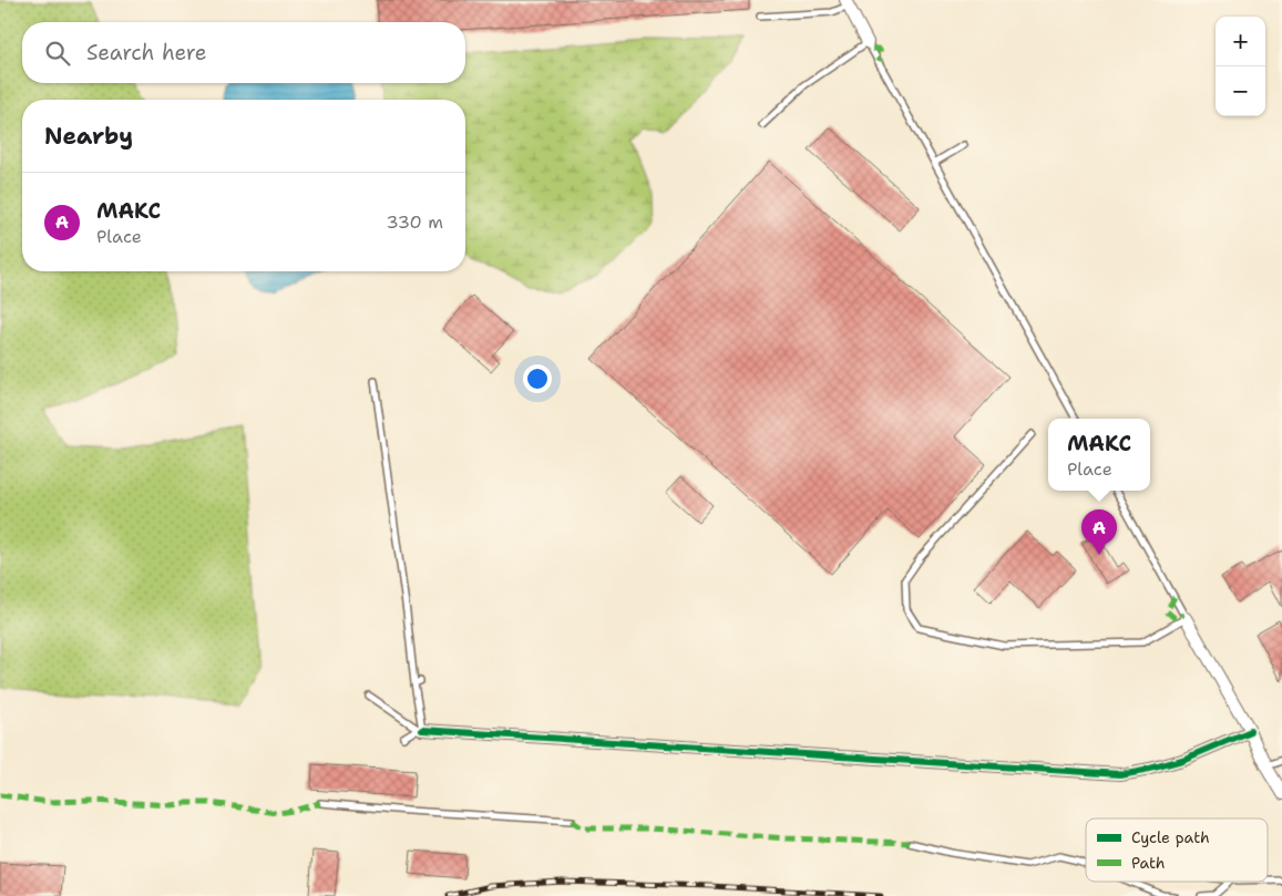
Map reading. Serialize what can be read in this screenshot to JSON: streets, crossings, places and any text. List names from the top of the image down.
{
  "legend": ["Cycle path", "Path"],
  "page": {
    "map_buttons": ["+", "−"],
    "search": "Search here",
    "heading": "Nearby",
    "list": [
      {
        "mark": "A",
        "name": "МАКС",
        "note": "Place",
        "value": "330 m"
      }
    ],
    "popup": ["МАКС", "Place"],
    "pins": "A"
  }
}
